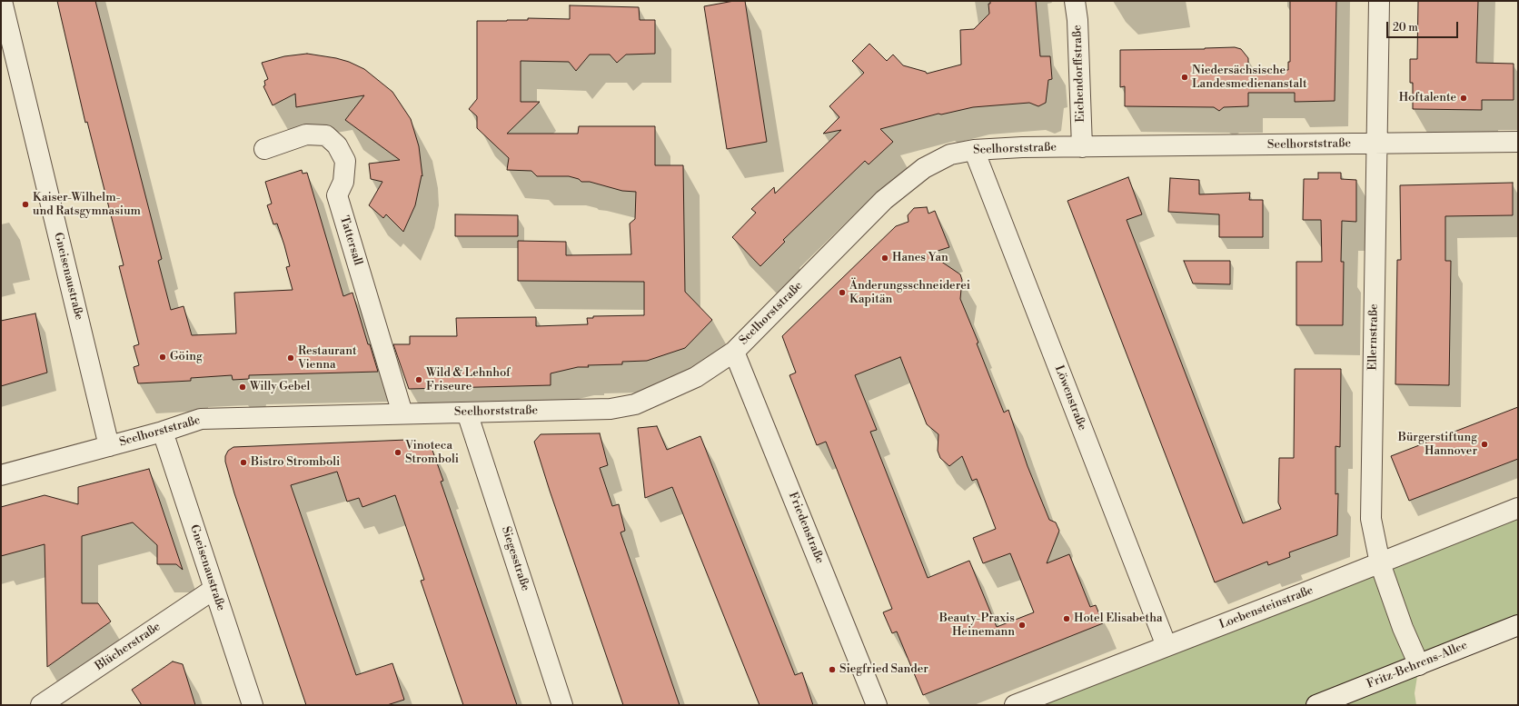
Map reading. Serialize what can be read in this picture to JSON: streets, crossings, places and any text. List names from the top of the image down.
{
  "streets": {
    "street": [
      "Eichendorffstraße",
      "Seelhorststraße",
      "Tattersall",
      "Gneisenaustraße",
      "Ellernstraße",
      "Löwenstraße",
      "Friedenstraße",
      "Siegesstraße",
      "Loebensteinstraße",
      "Blücherstraße",
      "Fritz-Behrens-Allee"
    ]
  },
  "crossings": [
    ["Eichendorffstraße", "Seelhorststraße"],
    ["Seelhorststraße", "Tattersall"],
    ["Seelhorststraße", "Gneisenaustraße"],
    ["Seelhorststraße", "Ellernstraße"],
    ["Seelhorststraße", "Löwenstraße"],
    ["Seelhorststraße", "Friedenstraße"],
    ["Seelhorststraße", "Siegesstraße"],
    ["Gneisenaustraße", "Blücherstraße"],
    ["Ellernstraße", "Loebensteinstraße"],
    ["Ellernstraße", "Fritz-Behrens-Allee"],
    ["Löwenstraße", "Loebensteinstraße"]
  ],
  "places": [
    "Niedersächsische Landesmedienanstalt",
    "Hoftalente",
    "Kaiser-Wilhelm- und Ratsgymnasium",
    "Hanes Yan",
    "Änderungsschneiderei Kapitän",
    "Göing",
    "Restaurant Vienna",
    "Wild & Lehnhof Friseure",
    "Willy Gebel",
    "Bürgerstiftung Hannover",
    "Vinoteca Stromboli",
    "Bistro Stromboli",
    "Hotel Elisabetha",
    "Beauty-Praxis Heinemann",
    "Siegfried Sander"
  ],
  "scale_bar": "20 m"
}
